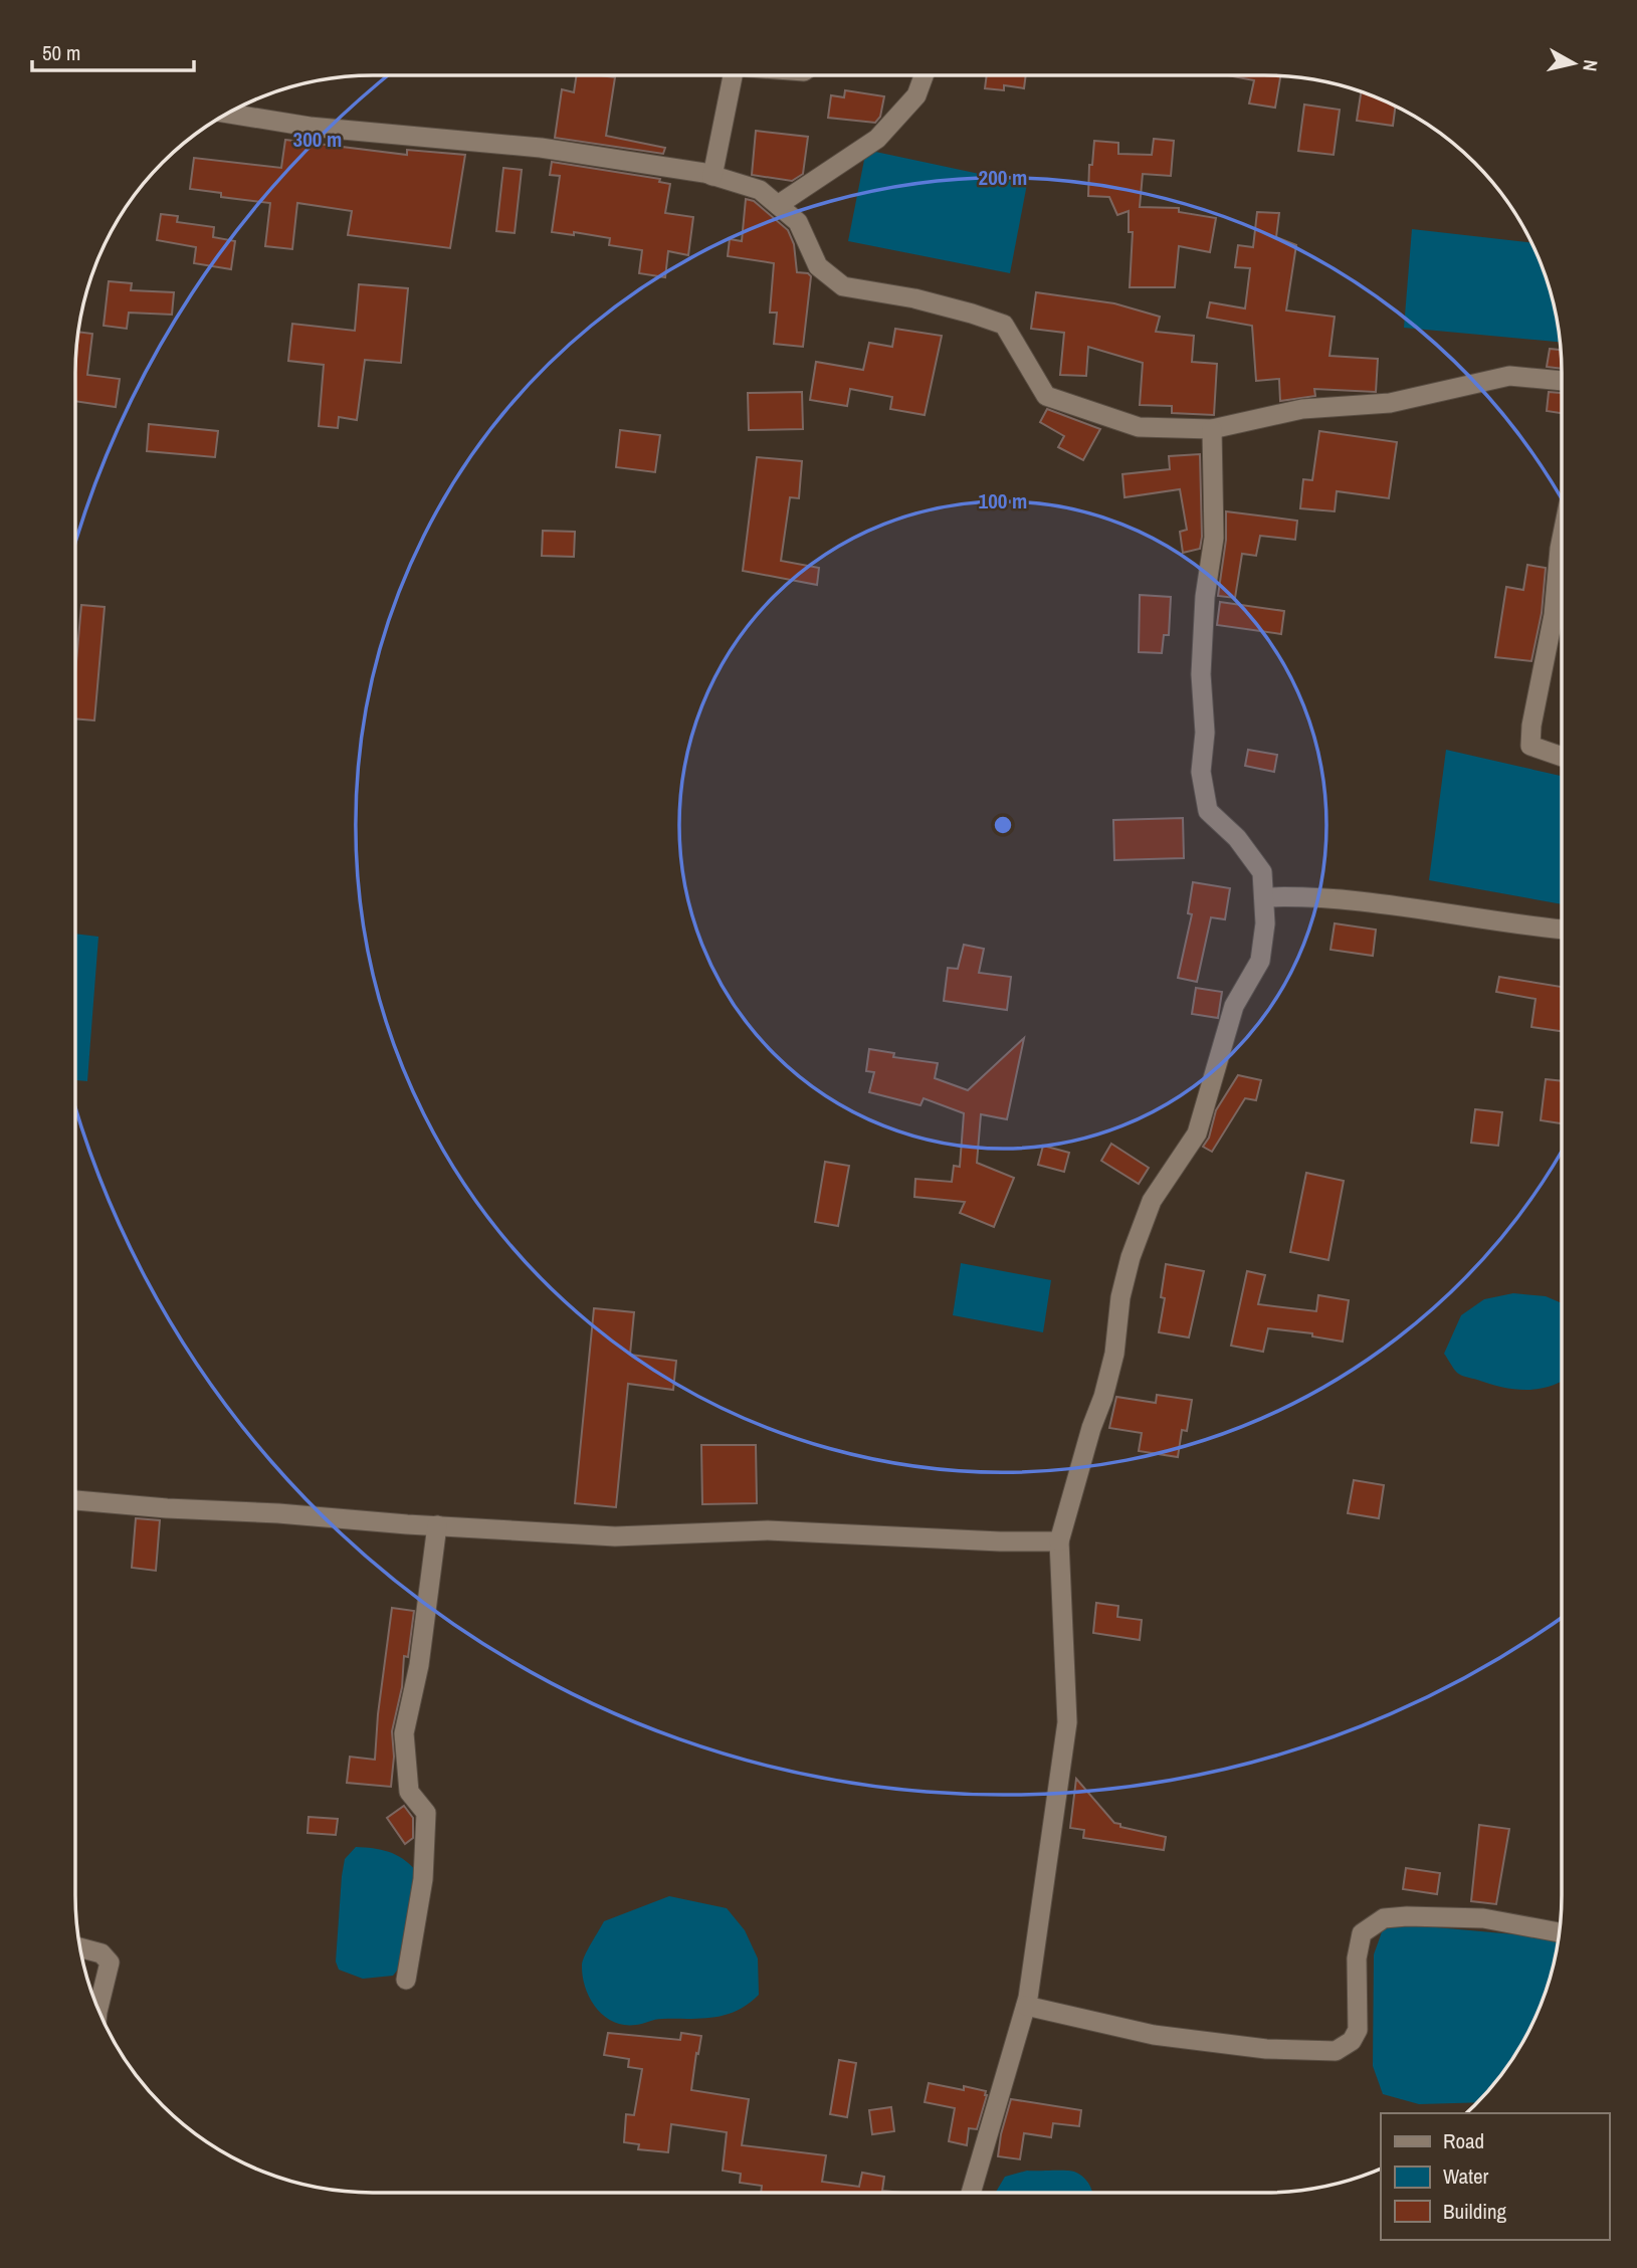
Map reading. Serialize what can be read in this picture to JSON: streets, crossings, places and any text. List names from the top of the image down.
{
  "legend": ["Road", "Water", "Building"],
  "scale_bar": "50 m",
  "north": "right",
  "rings": ["300 m", "200 m", "100 m"]
}
